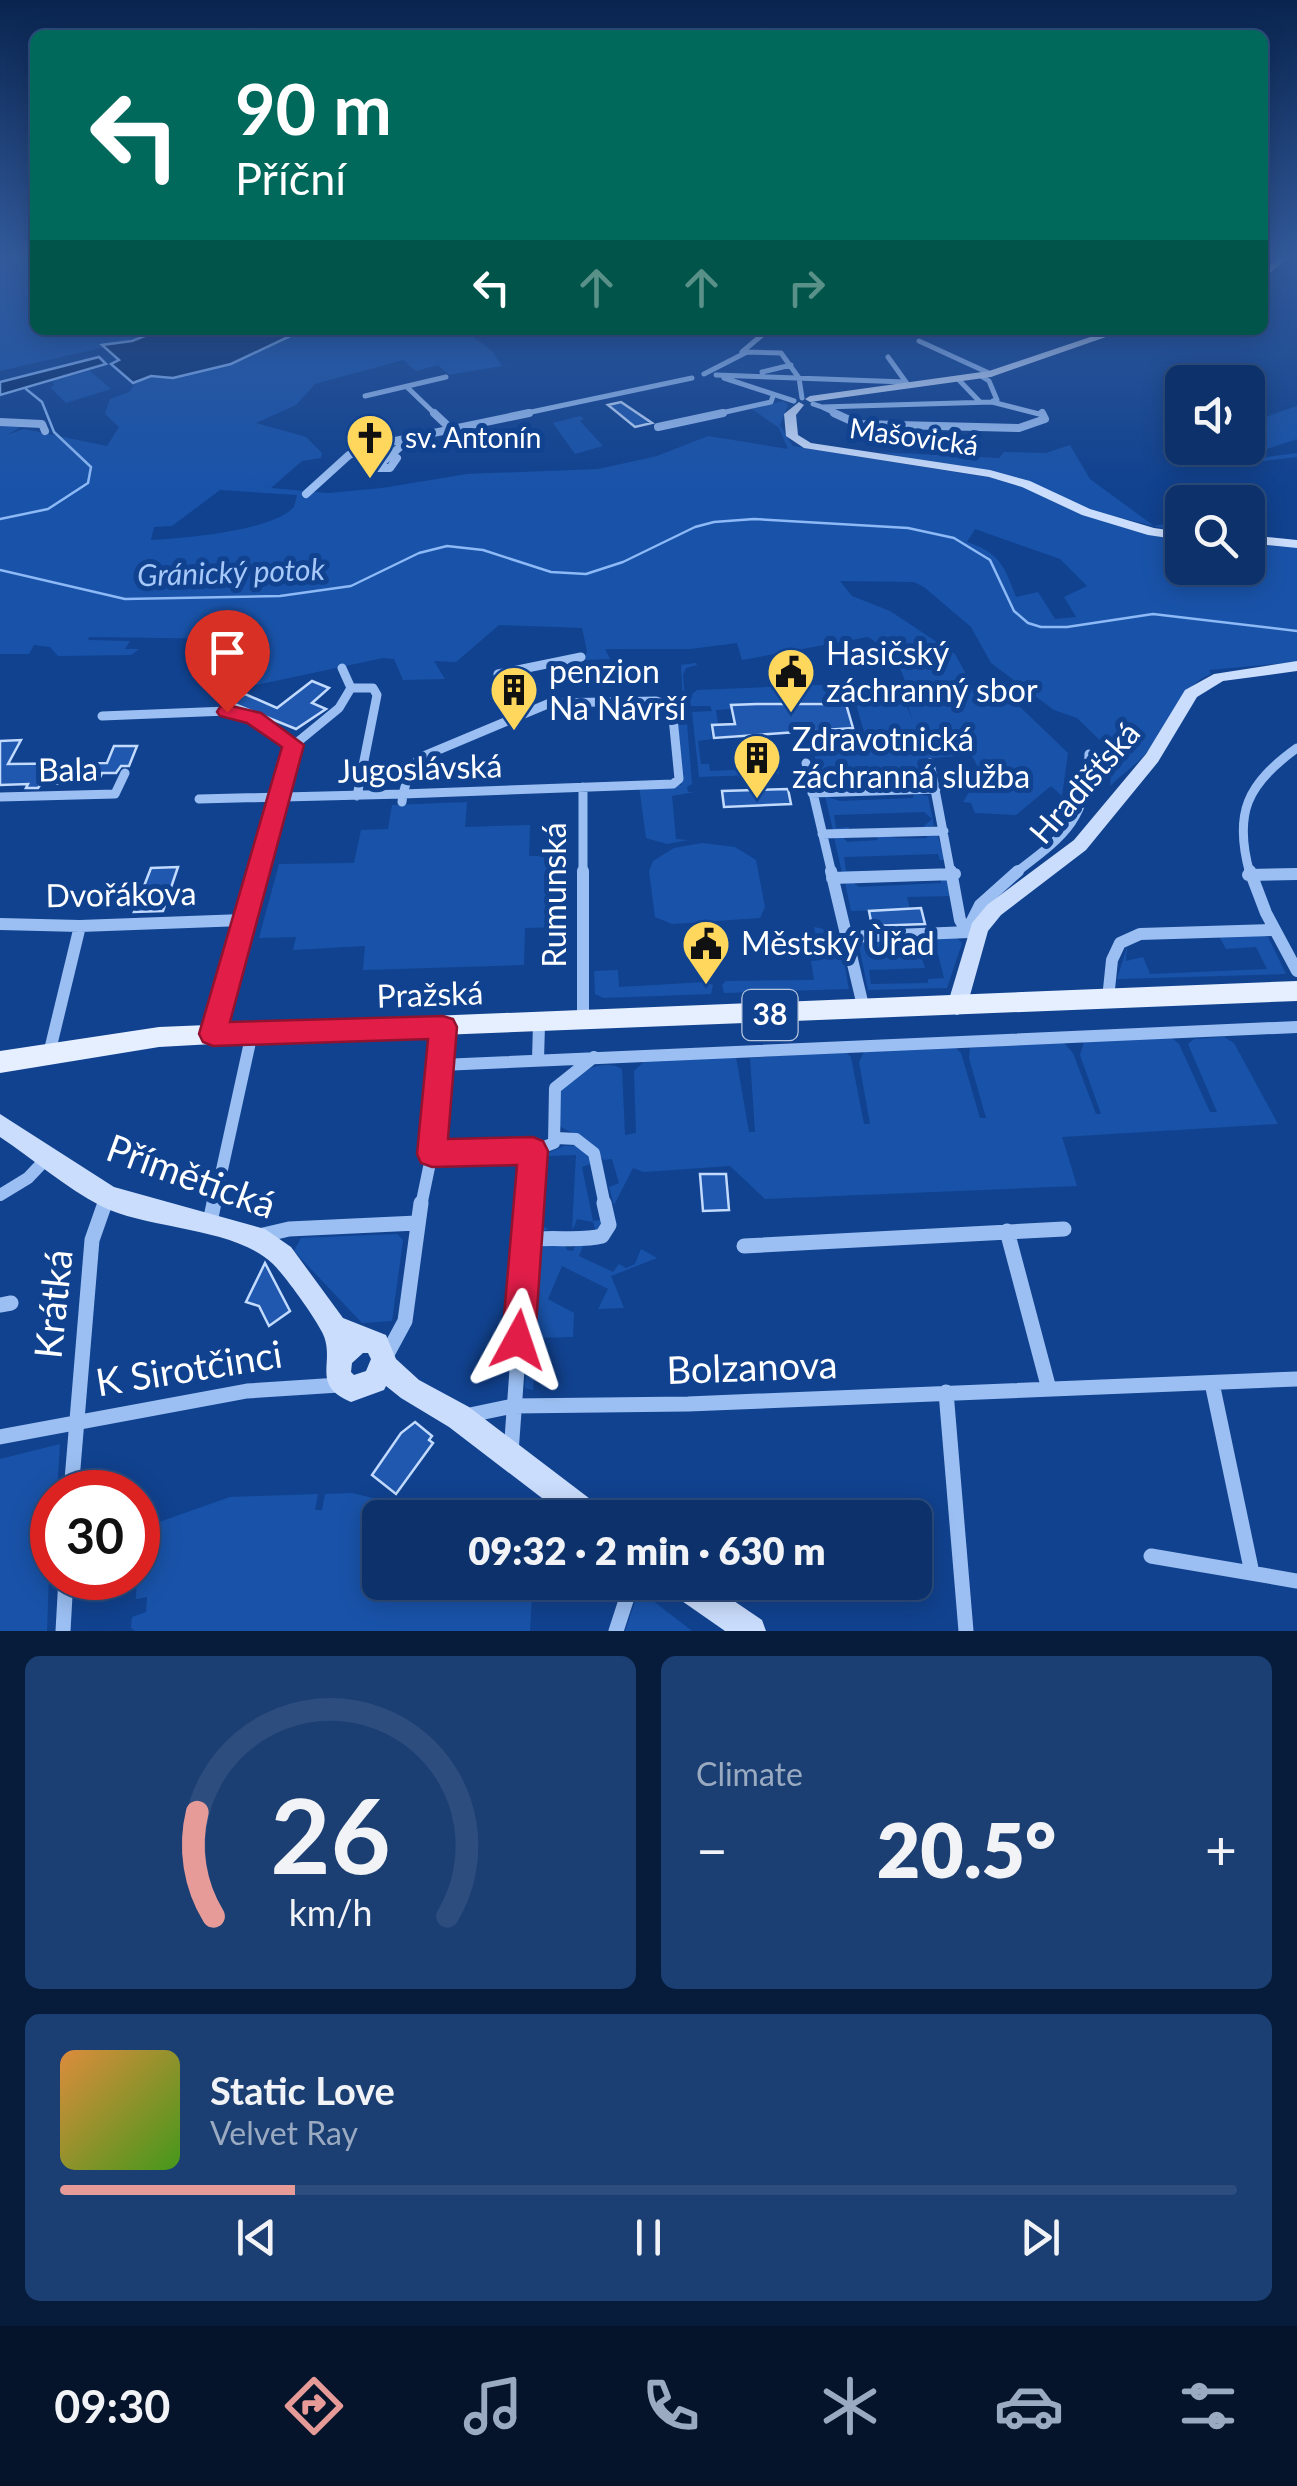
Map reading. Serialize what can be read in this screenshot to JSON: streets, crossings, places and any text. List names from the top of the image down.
{
  "streets": {
    "main road": ["Pražská", "38"],
    "street": [
      "Mašovická",
      "Jugoslávská",
      "Bala",
      "Hradišťská",
      "Dvořákova",
      "Rumunská",
      "Přímětická",
      "Krátká",
      "Bolzanova",
      "K Sirotčinci"
    ]
  },
  "crossings": [
    ["Jugoslávská", "Rumunská"],
    ["Hradišťská", "Pražská"],
    ["Rumunská", "Pražská"],
    ["Přímětická", "Krátká"],
    ["Přímětická", "K Sirotčinci"],
    ["Krátká", "K Sirotčinci"]
  ],
  "water": ["Gránický potok"],
  "places": {
    "church": ["sv. Antonín"],
    "public building": ["Hasičský záchranný sbor", "Městský Ùřad"],
    "building": ["penzion Na Návrší", "Zdravotnická záchranná služba"]
  },
  "page": {
    "turn": ["90 m", "Příční"],
    "limit": "30",
    "trip": "09:32 · 2 min · 630 m",
    "tile": "Climate",
    "heat": ["−", "20.5°", "+"],
    "song": ["Static Love", "Velvet Ray"],
    "tabs": "09:30",
    "gauge": ["26", "km/h"]
  }
}
